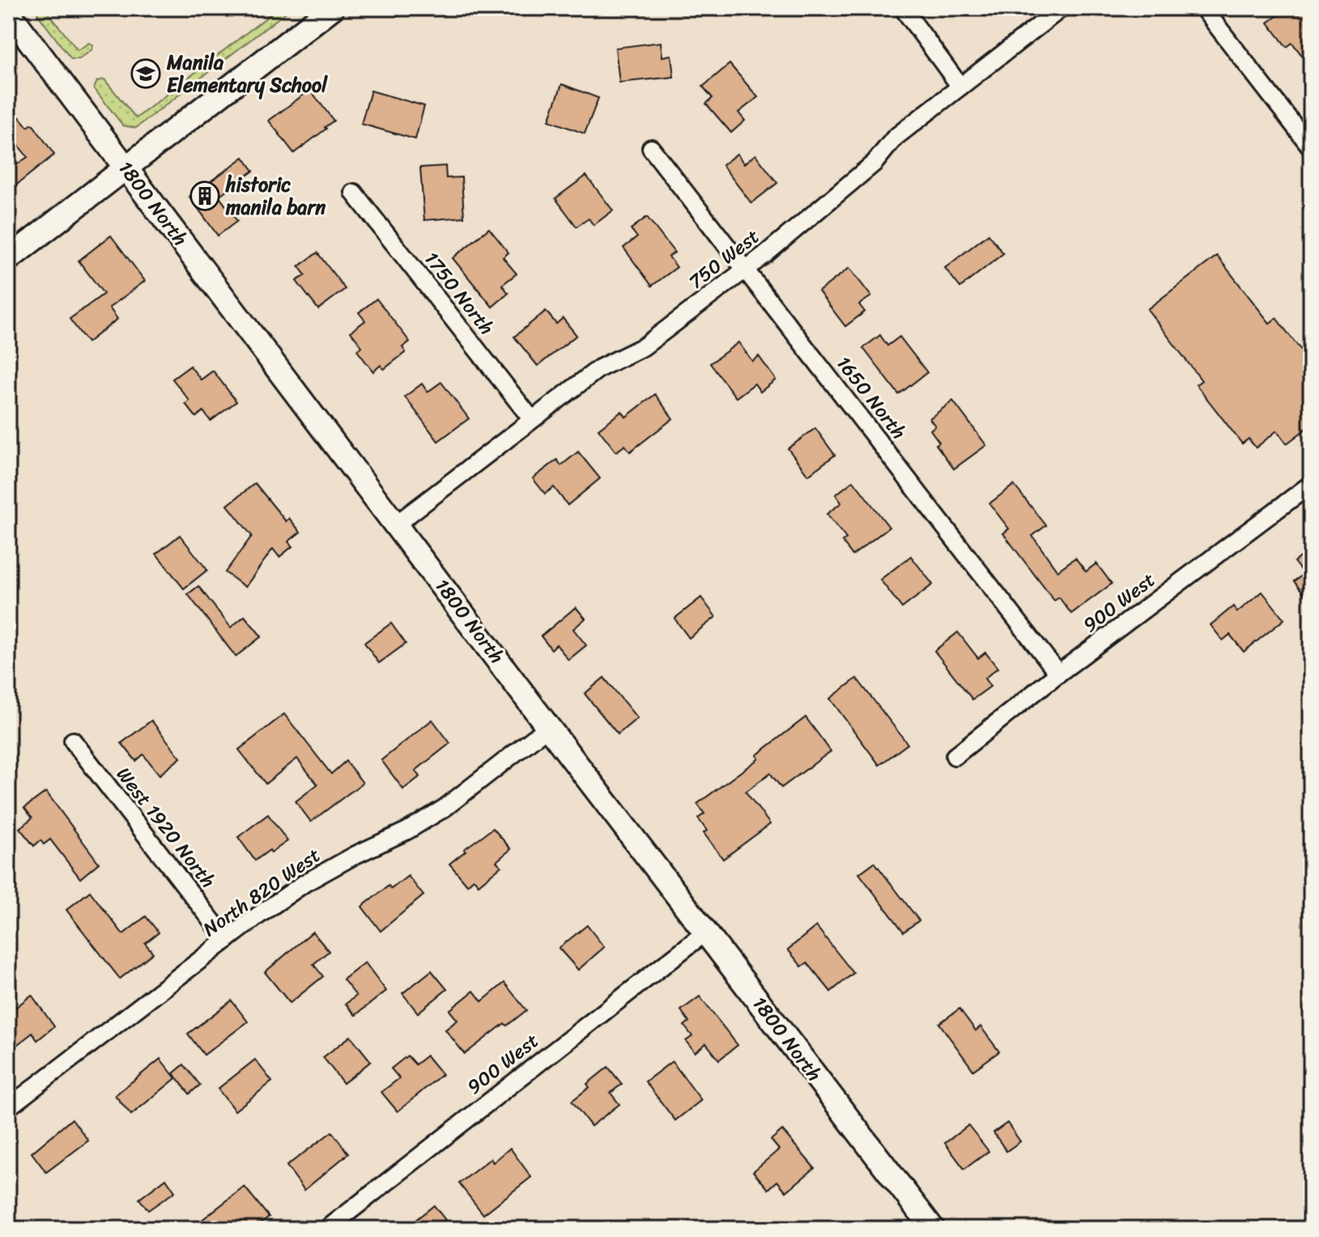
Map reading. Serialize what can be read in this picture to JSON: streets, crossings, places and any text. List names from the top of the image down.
{
  "streets": {
    "street": [
      "1800 North",
      "750 West",
      "1750 North",
      "1650 North",
      "900 West",
      "West 1920 North",
      "North 820 West"
    ]
  },
  "crossings": [
    ["1800 North", "750 West"],
    ["1800 North", "900 West"],
    ["1800 North", "North 820 West"],
    ["750 West", "1750 North"],
    ["750 West", "1650 North"],
    ["1650 North", "900 West"],
    ["West 1920 North", "North 820 West"]
  ],
  "places": {
    "school or university": ["Manila Elementary School"],
    "building": ["historic manila barn"]
  }
}
